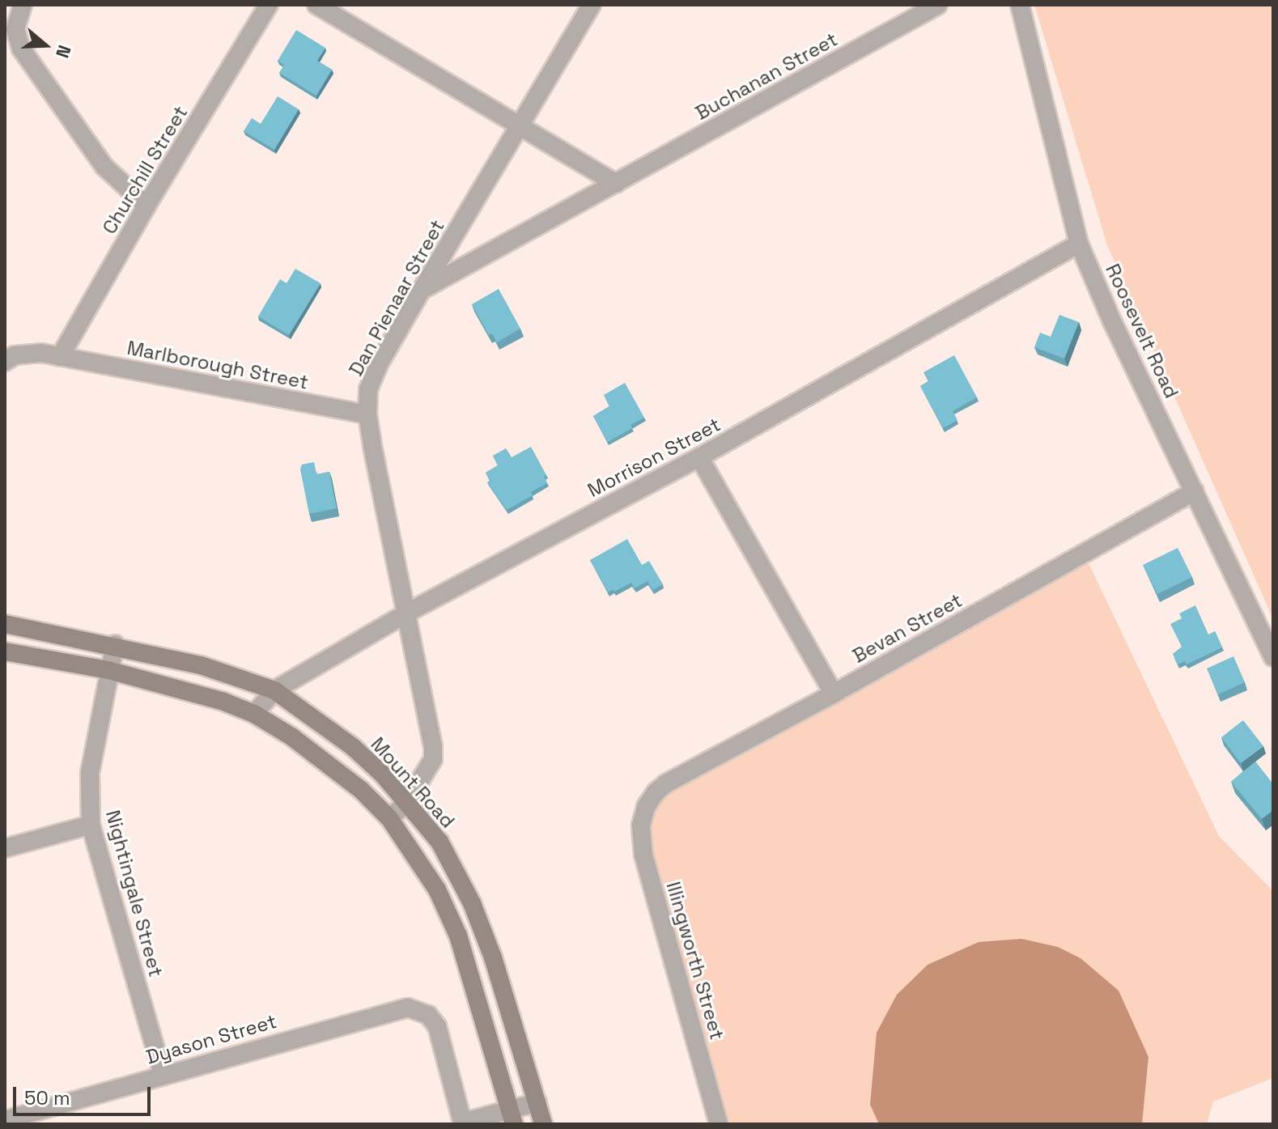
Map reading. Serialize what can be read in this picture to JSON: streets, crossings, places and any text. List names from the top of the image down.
{
  "streets": {
    "main road": ["Mount Road"],
    "street": [
      "Buchanan Street",
      "Churchill Street",
      "Dan Pienaar Street",
      "Roosevelt Road",
      "Marlborough Street",
      "Morrison Street",
      "Bevan Street",
      "Nightingale Street",
      "Illingworth Street",
      "Dyason Street"
    ]
  },
  "crossings": [
    ["Buchanan Street", "Dan Pienaar Street"],
    ["Churchill Street", "Marlborough Street"],
    ["Dan Pienaar Street", "Marlborough Street"],
    ["Dan Pienaar Street", "Morrison Street"],
    ["Dan Pienaar Street", "Mount Road"],
    ["Roosevelt Road", "Morrison Street"],
    ["Roosevelt Road", "Bevan Street"],
    ["Morrison Street", "Mount Road"],
    ["Bevan Street", "Illingworth Street"],
    ["Mount Road", "Nightingale Street"],
    ["Nightingale Street", "Dyason Street"]
  ],
  "scale_bar": "50 m",
  "north": "right"
}
